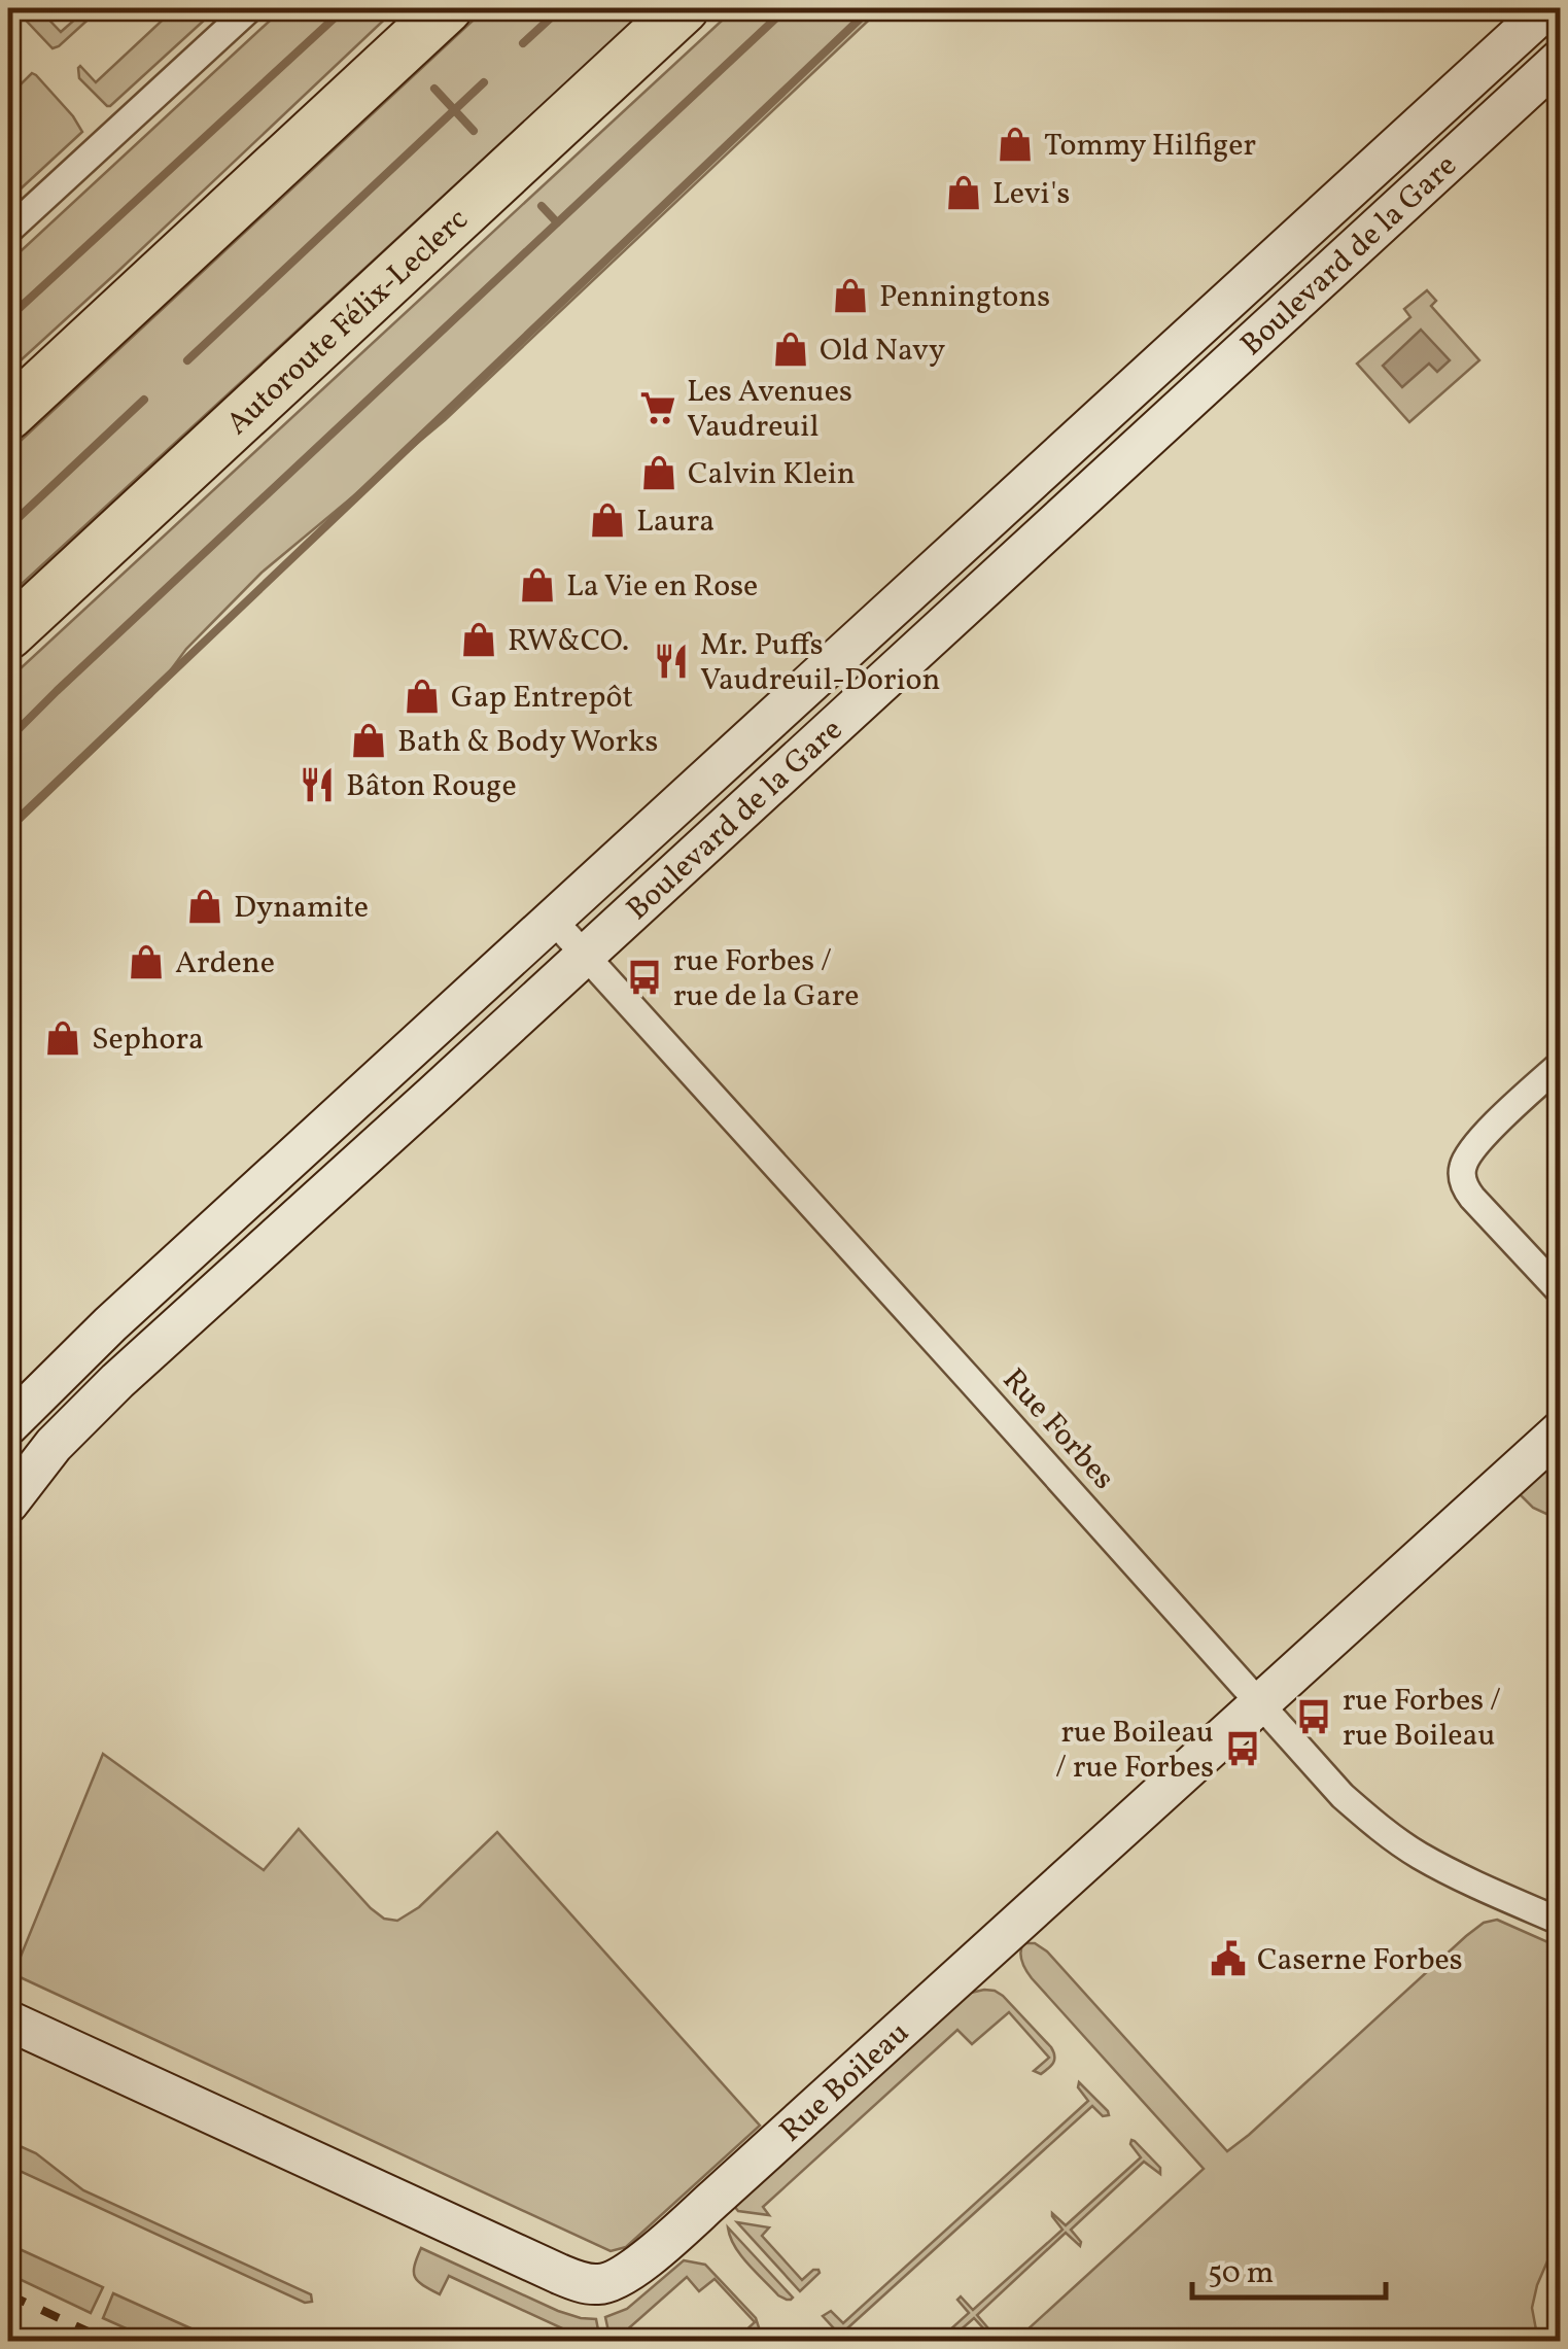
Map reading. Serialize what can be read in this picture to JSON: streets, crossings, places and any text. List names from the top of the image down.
{
  "streets": {
    "highway": ["Autoroute Félix-Leclerc"],
    "main road": ["Boulevard de la Gare", "Rue Boileau"],
    "street": ["Rue Forbes"]
  },
  "crossings": [
    ["Boulevard de la Gare", "Rue Forbes"],
    ["Rue Forbes", "Rue Boileau"]
  ],
  "places": {
    "shop": [
      "Tommy Hilfiger",
      "Levi's",
      "Penningtons",
      "Old Navy",
      "Calvin Klein",
      "Laura",
      "La Vie en Rose",
      "RW&CO.",
      "Gap Entrepôt",
      "Bath & Body Works",
      "Dynamite",
      "Ardene",
      "Sephora"
    ],
    "supermarket": ["Les Avenues Vaudreuil"],
    "restaurant": ["Mr. Puffs Vaudreuil-Dorion", "Bâton Rouge"],
    "bus stop": ["rue Forbes / rue de la Gare", "rue Forbes / rue Boileau", "rue Boileau / rue Forbes"],
    "public building": ["Caserne Forbes"]
  },
  "scale_bar": "50 m"
}
